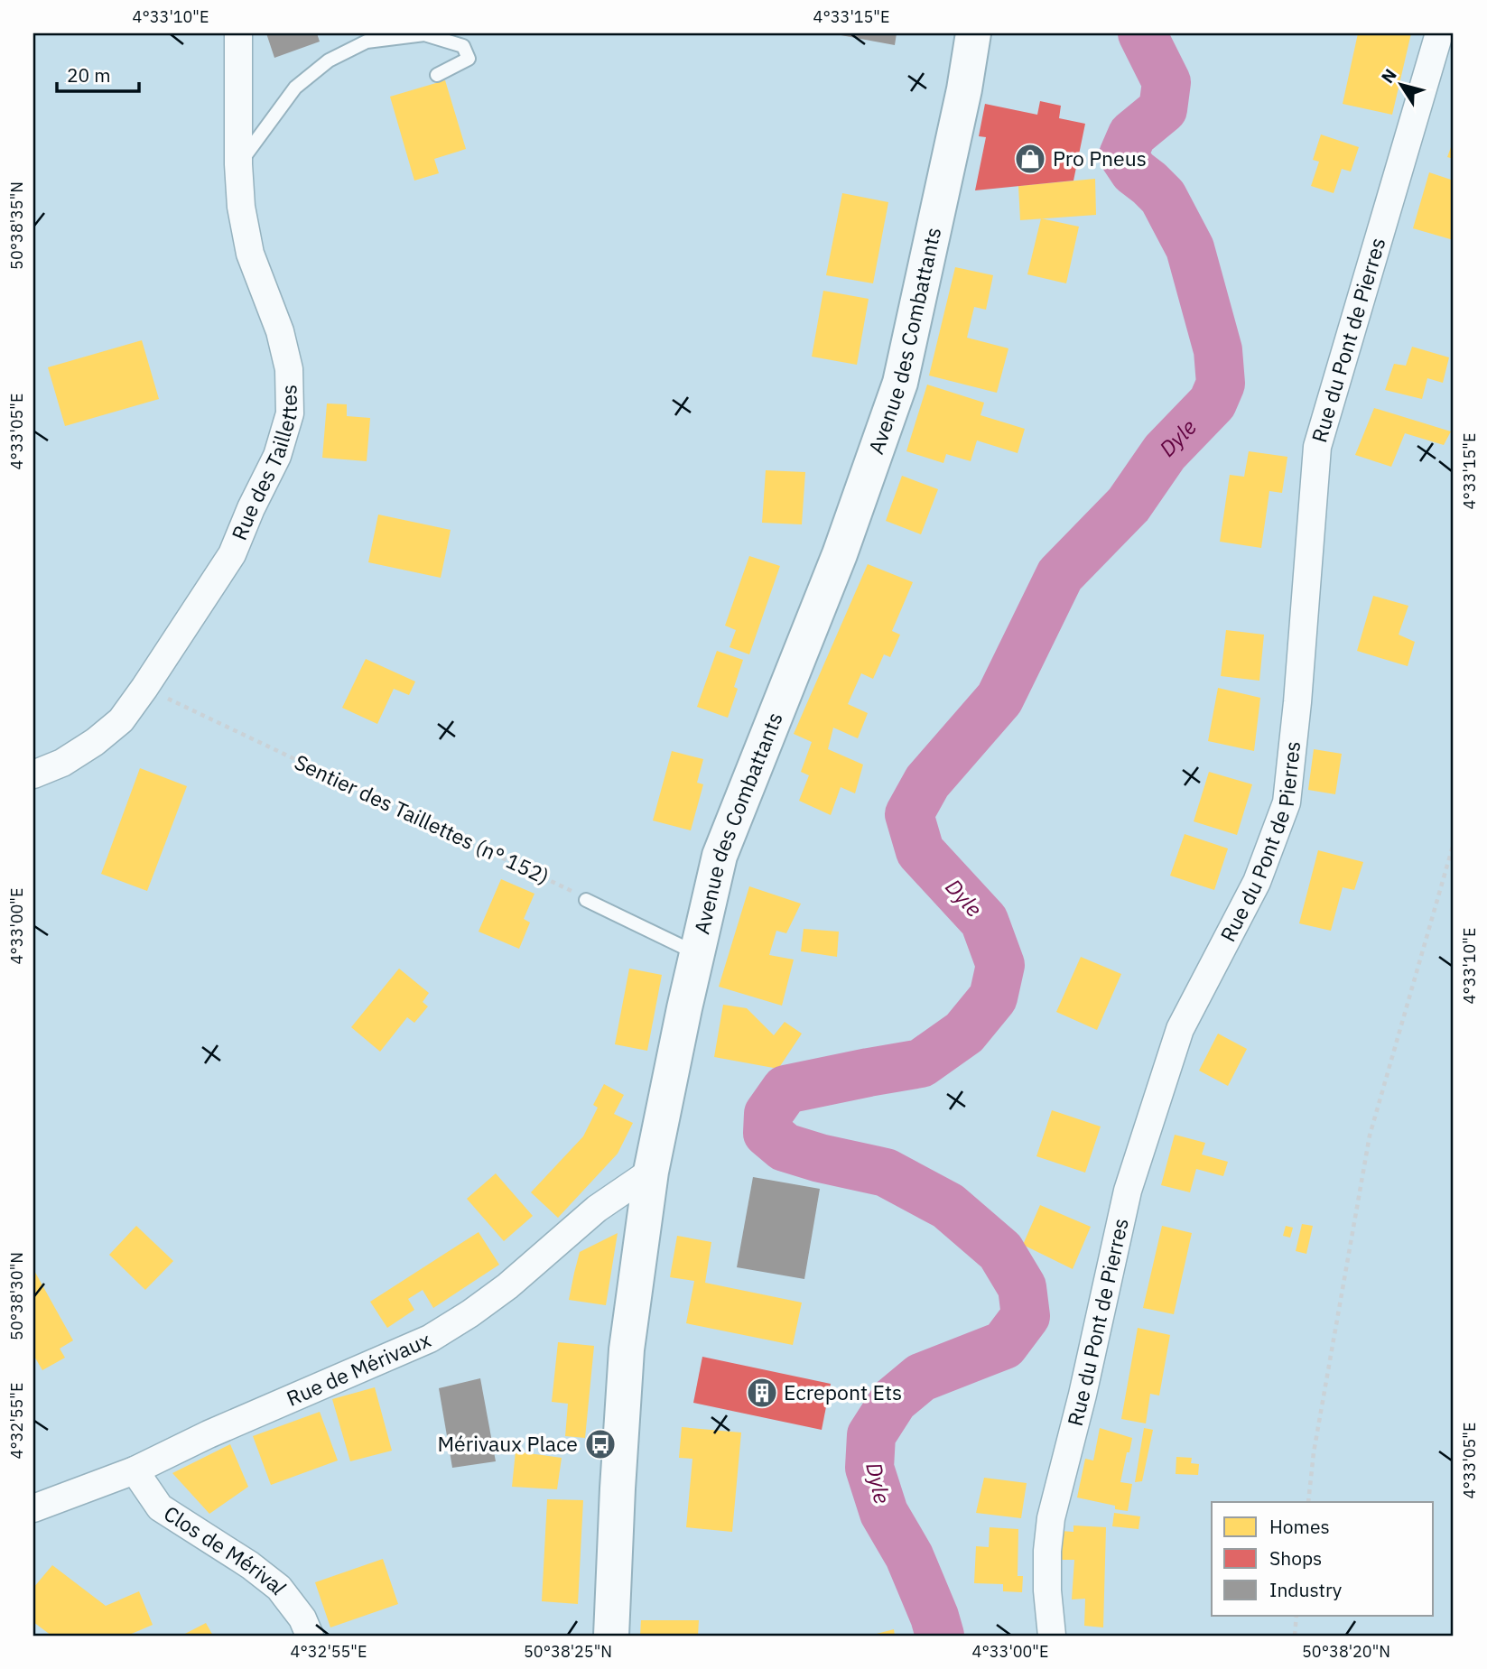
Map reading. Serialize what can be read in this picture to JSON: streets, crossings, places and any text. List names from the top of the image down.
{
  "streets": {
    "main road": ["Avenue des Combattants"],
    "street": [
      "Rue du Pont de Pierres",
      "Rue des Taillettes",
      "Rue de Mérivaux",
      "Clos de Mérival"
    ],
    "path": ["Sentier des Taillettes (n° 152)"]
  },
  "crossings": [
    ["Avenue des Combattants", "Rue de Mérivaux"],
    ["Rue des Taillettes", "Sentier des Taillettes (n° 152)"],
    ["Rue de Mérivaux", "Clos de Mérival"]
  ],
  "water": ["Dyle"],
  "places": {
    "shop": ["Pro Pneus"],
    "building": ["Ecrepont Ets"],
    "bus stop": ["Mérivaux Place"]
  },
  "legend": ["Homes", "Shops", "Industry"],
  "scale_bar": "20 m",
  "north": "top left",
  "coordinates": [
    "4°33'10\"E",
    "4°33'15\"E",
    "50°38'35\"N",
    "4°33'05\"E",
    "4°33'00\"E",
    "50°38'30\"N",
    "4°32'55\"E",
    "50°38'25\"N",
    "50°38'20\"N"
  ]
}
